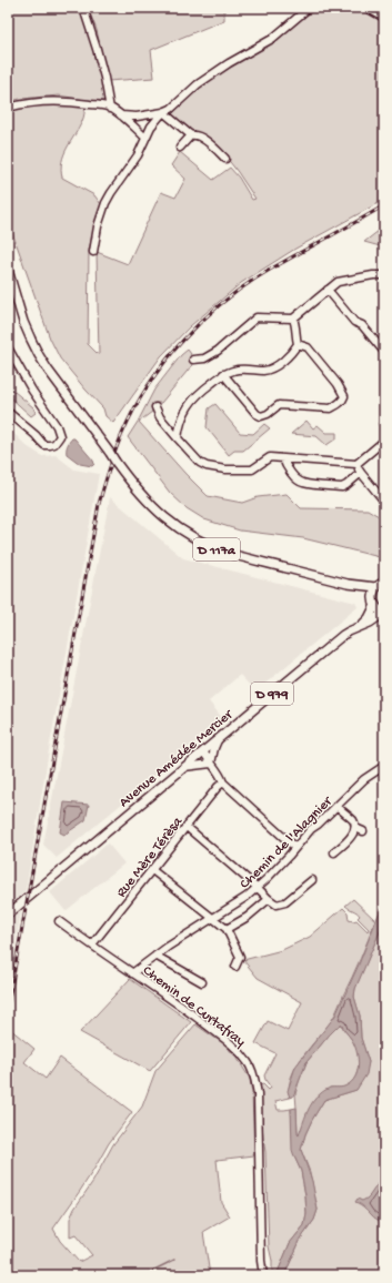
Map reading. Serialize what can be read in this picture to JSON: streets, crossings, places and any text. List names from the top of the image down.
{
  "streets": {
    "main road": ["D 117a", "D 979", "Avenue Amédée Mercier"],
    "street": ["Chemin de l'Alagnier", "Rue Mère Térèsa", "Chemin de Curtafray"]
  },
  "crossings": [
    ["Chemin de l'Alagnier", "Chemin de Curtafray"],
    ["Rue Mère Térèsa", "Chemin de Curtafray"]
  ]
}
